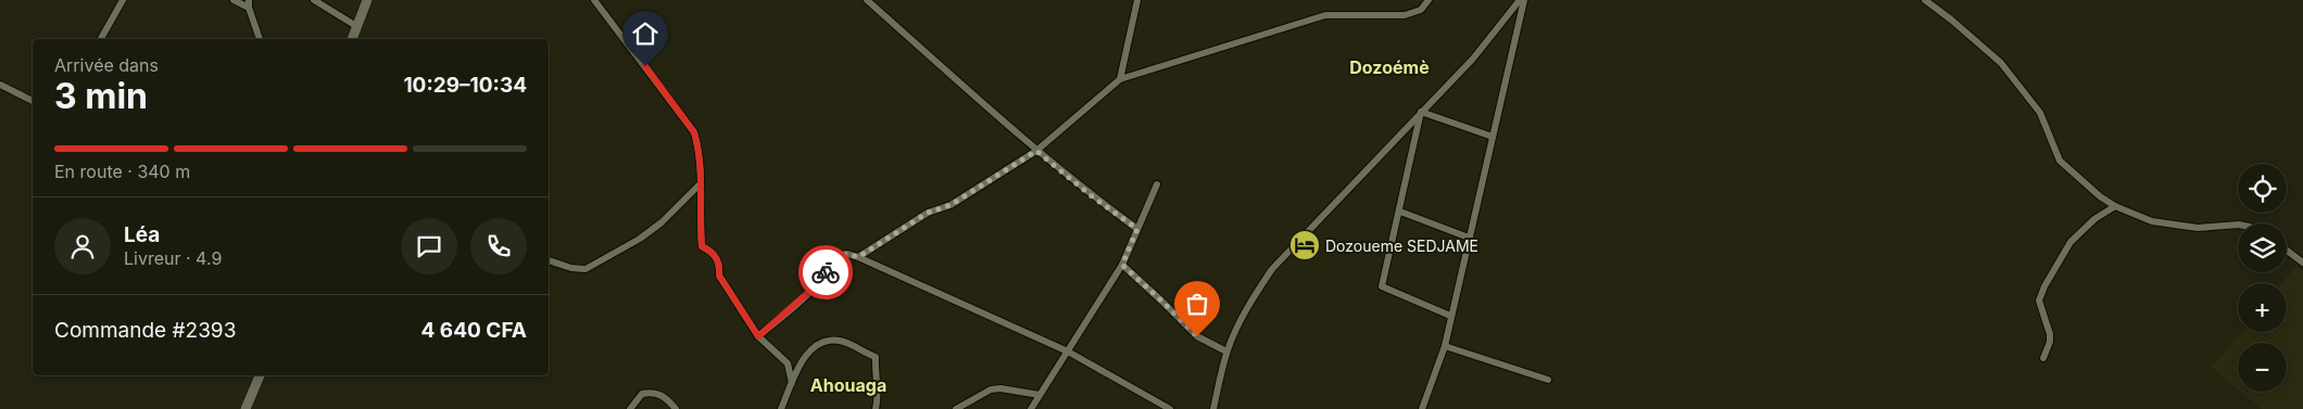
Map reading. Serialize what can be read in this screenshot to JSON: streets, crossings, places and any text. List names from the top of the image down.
{
  "districts": ["Dozoémè", "Ahouaga"],
  "places": {
    "hotel": ["Dozoueme SEDJAME"]
  },
  "page": {
    "heading": ["3 min", "Arrivée dans", "10:29–10:34"],
    "panel": [
      "Léa",
      "Livreur · 4.9",
      "Commande #2393",
      "4 640 CFA"
    ],
    "bar": "En route · 340 m",
    "map_buttons": ["+", "−"]
  }
}
